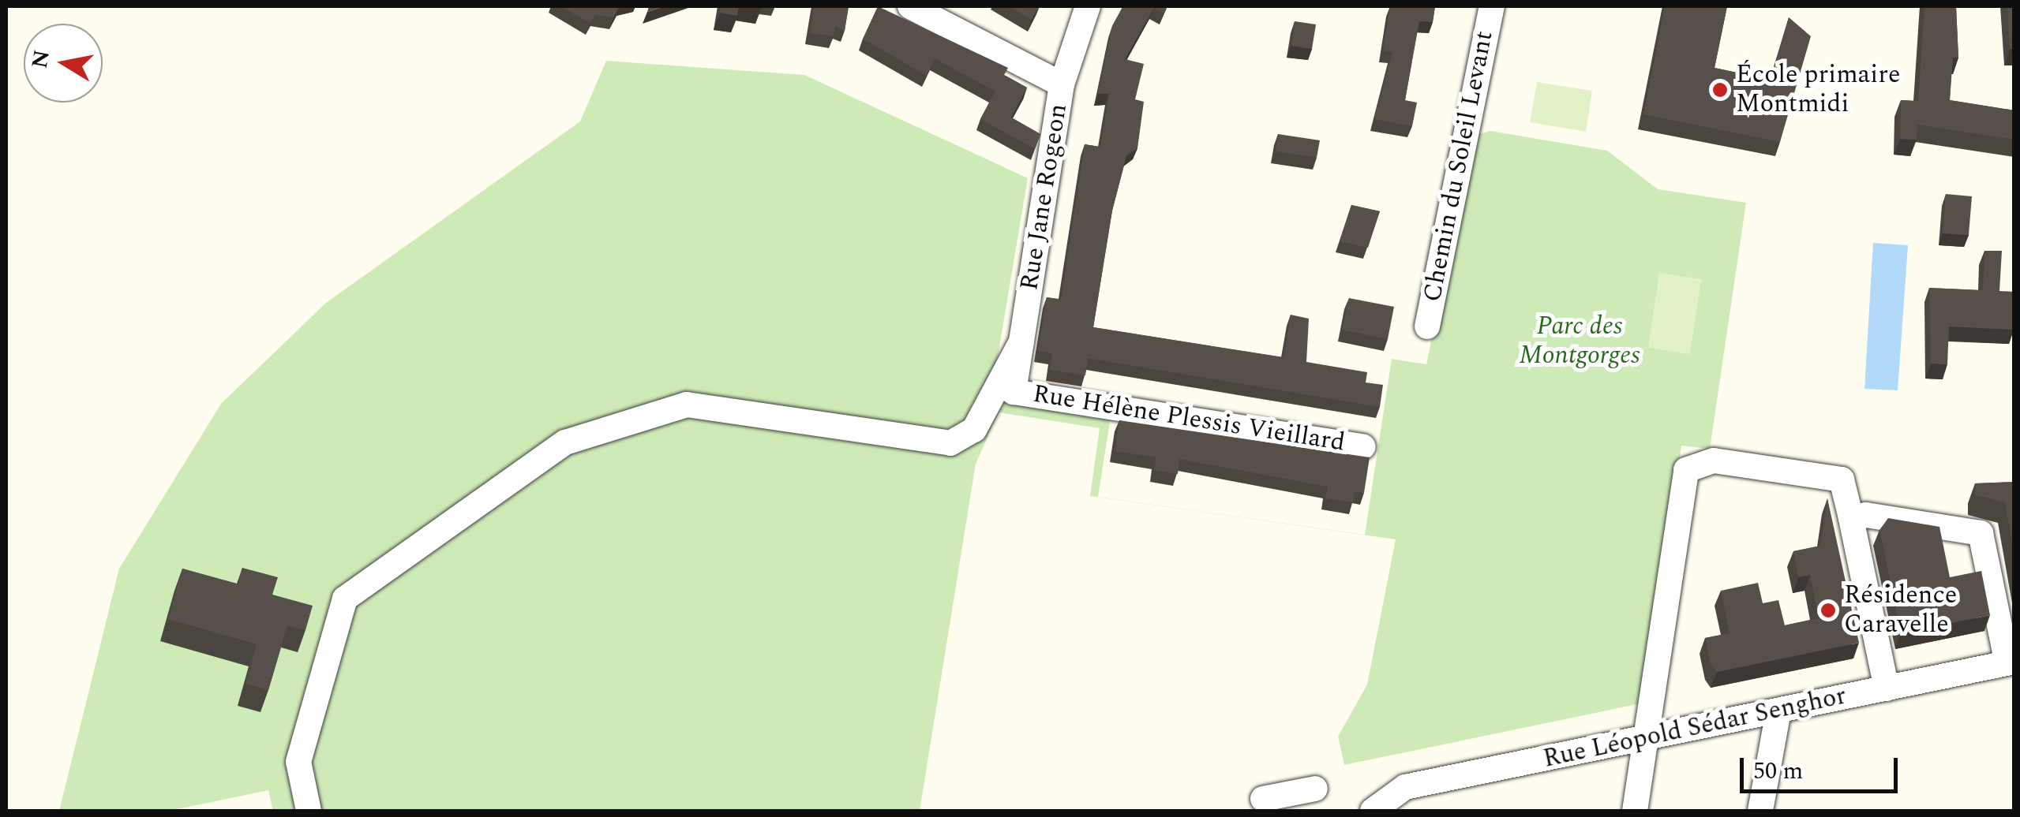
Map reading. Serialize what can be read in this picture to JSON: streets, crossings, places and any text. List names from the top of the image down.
{
  "streets": {
    "street": [
      "Chemin du Soleil Levant",
      "Rue Jane Rogeon",
      "Rue Hélène Plessis Vieillard",
      "Rue Léopold Sédar Senghor"
    ]
  },
  "crossings": [
    ["Rue Jane Rogeon", "Rue Hélène Plessis Vieillard"]
  ],
  "parks": ["Parc des Montgorges"],
  "places": ["École primaire Montmidi", "Résidence Caravelle"],
  "scale_bar": "50 m",
  "north": "left"
}
